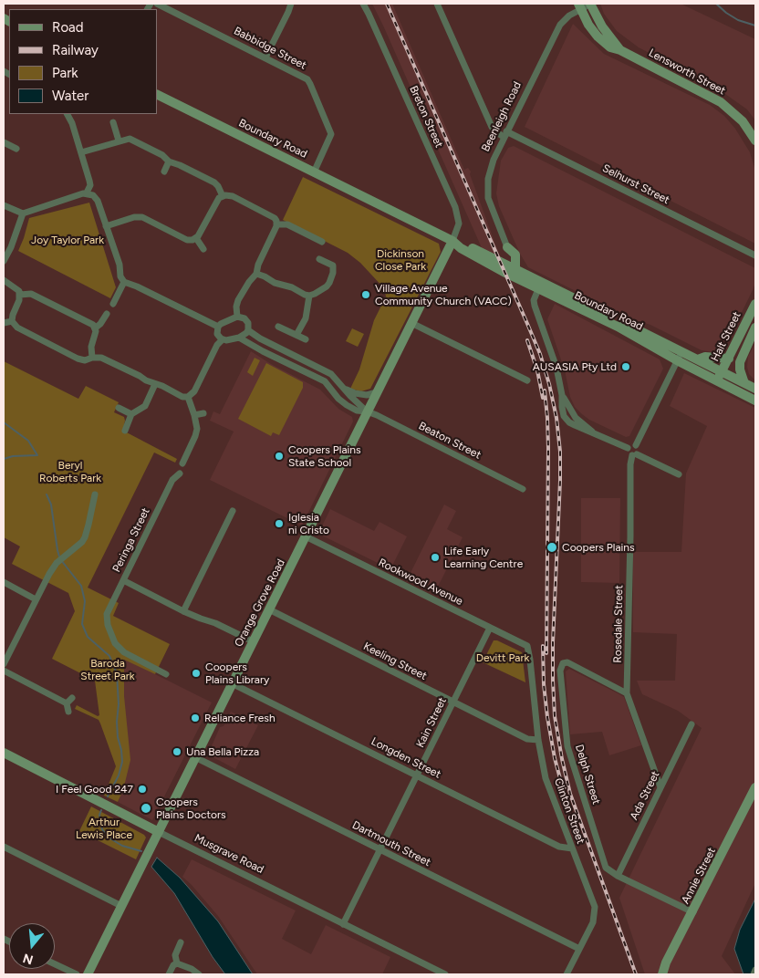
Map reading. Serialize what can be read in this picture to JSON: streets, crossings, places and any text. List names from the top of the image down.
{
  "streets": {
    "main road": [
      "Lensworth Street",
      "Boundary Road",
      "Halt Street",
      "Orange Grove Road",
      "Musgrave Road",
      "Annie Street"
    ],
    "street": [
      "Babbidge Street",
      "Breton Street",
      "Beenleigh Road",
      "Selhurst Street",
      "Beaton Street",
      "Peringa Street",
      "Rookwood Avenue",
      "Rosedale Street",
      "Keeling Street",
      "Kain Street",
      "Longden Street",
      "Delph Street",
      "Ada Street",
      "Clinton Street",
      "Dartmouth Street"
    ]
  },
  "crossings": [
    ["Babbidge Street", "Boundary Road"],
    ["Lensworth Street", "Beenleigh Road"],
    ["Breton Street", "Boundary Road"],
    ["Breton Street", "Orange Grove Road"],
    ["Beenleigh Road", "Selhurst Street"],
    ["Boundary Road", "Halt Street"],
    ["Boundary Road", "Orange Grove Road"],
    ["Beaton Street", "Orange Grove Road"],
    ["Rookwood Avenue", "Orange Grove Road"],
    ["Rookwood Avenue", "Kain Street"],
    ["Rookwood Avenue", "Clinton Street"],
    ["Orange Grove Road", "Keeling Street"],
    ["Orange Grove Road", "Longden Street"],
    ["Orange Grove Road", "Dartmouth Street"],
    ["Orange Grove Road", "Musgrave Road"],
    ["Rosedale Street", "Delph Street"],
    ["Rosedale Street", "Ada Street"],
    ["Keeling Street", "Kain Street"],
    ["Keeling Street", "Clinton Street"],
    ["Kain Street", "Longden Street"],
    ["Kain Street", "Dartmouth Street"],
    ["Kain Street", "Musgrave Road"],
    ["Longden Street", "Clinton Street"],
    ["Delph Street", "Ada Street"],
    ["Clinton Street", "Dartmouth Street"]
  ],
  "parks": [
    "Joy Taylor Park",
    "Dickinson Close Park",
    "Beryl Roberts Park",
    "Devitt Park",
    "Baroda Street Park",
    "Arthur Lewis Place"
  ],
  "places": [
    "Village Avenue Community Church (VACC)",
    "AUSASIA Pty Ltd",
    "Coopers Plains State School",
    "Iglesia ni Cristo",
    "Coopers Plains",
    "Life Early Learning Centre",
    "Coopers Plains Library",
    "Reliance Fresh",
    "Una Bella Pizza",
    "I Feel Good 247",
    "Coopers Plains Doctors"
  ],
  "legend": [
    "Road",
    "Railway",
    "Park",
    "Water"
  ],
  "north": "bottom"
}
